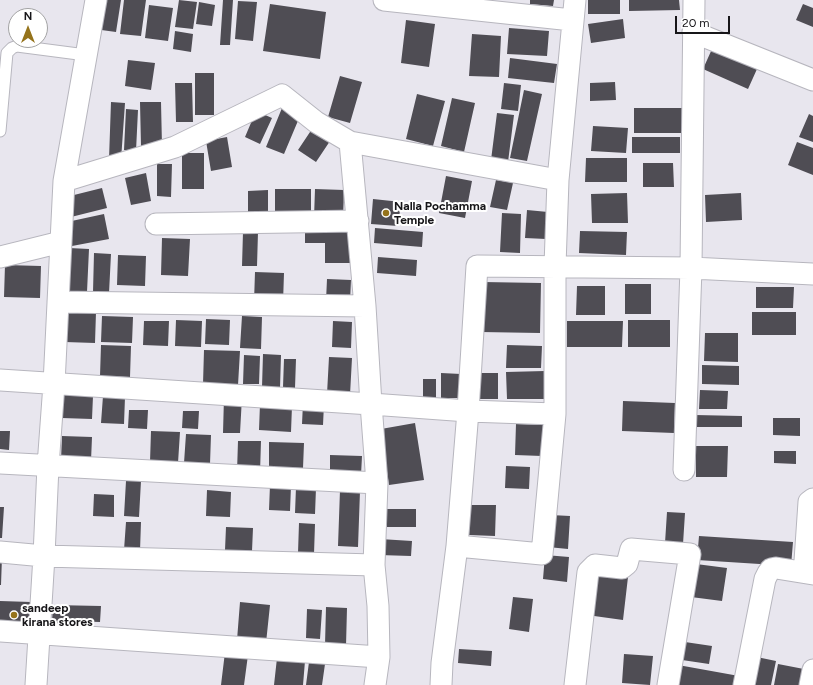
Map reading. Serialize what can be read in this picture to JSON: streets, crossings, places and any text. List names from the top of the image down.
{
  "places": ["Nalla Pochamma Temple", "sandeep kirana stores"],
  "scale_bar": "20 m",
  "north": "top"
}
